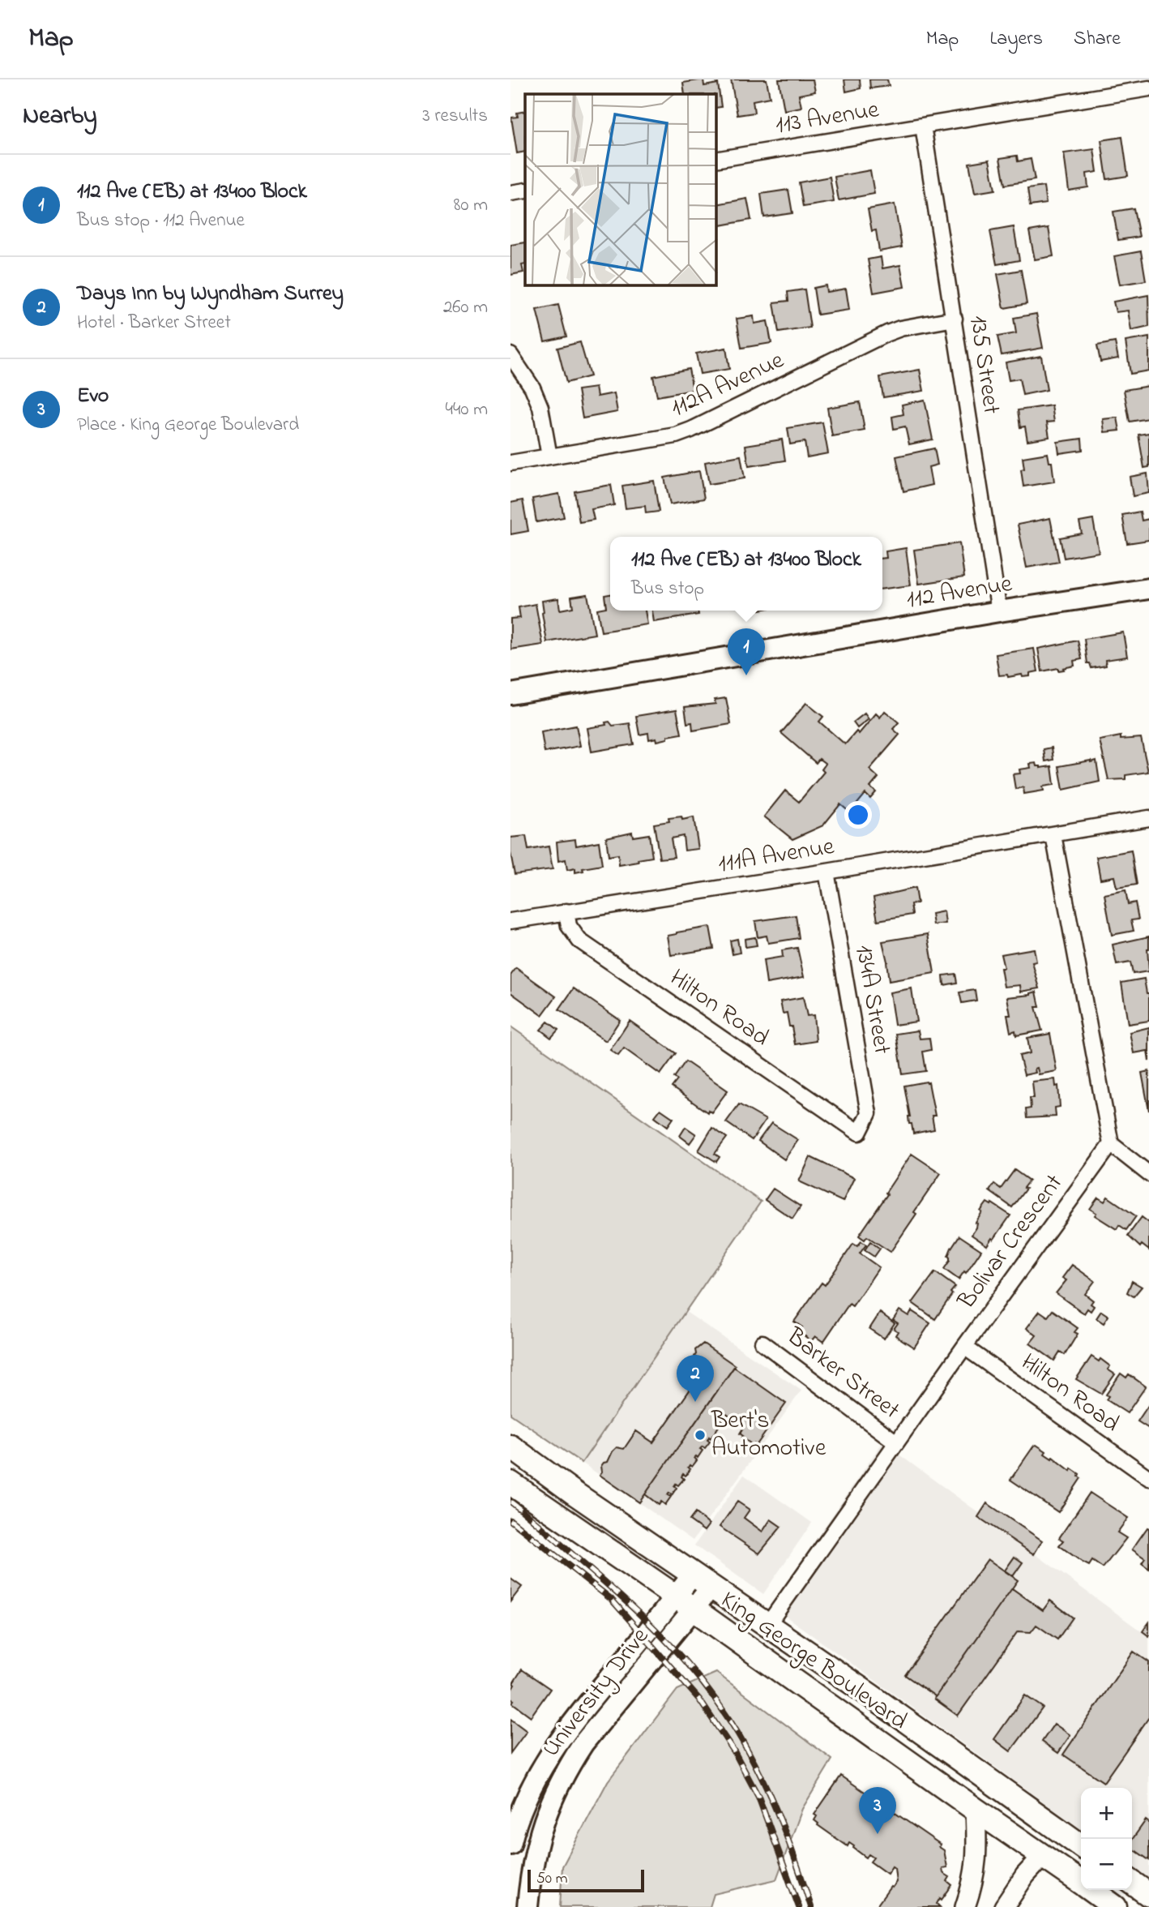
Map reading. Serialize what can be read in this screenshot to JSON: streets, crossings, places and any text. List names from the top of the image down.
{
  "streets": {
    "main road": ["112 Avenue", "King George Boulevard", "University Drive"],
    "street": [
      "113 Avenue",
      "135 Street",
      "112A Avenue",
      "111A Avenue",
      "134A Street",
      "Hilton Road",
      "Bolivar Crescent",
      "Barker Street"
    ]
  },
  "crossings": [
    ["113 Avenue", "135 Street"],
    ["135 Street", "112A Avenue"],
    ["135 Street", "112 Avenue"],
    ["111A Avenue", "134A Street"],
    ["111A Avenue", "Hilton Road"],
    ["134A Street", "Hilton Road"],
    ["Hilton Road", "Bolivar Crescent"],
    ["Bolivar Crescent", "Barker Street"],
    ["Bolivar Crescent", "King George Boulevard"],
    ["King George Boulevard", "University Drive"]
  ],
  "places": ["Bert's Automotive"],
  "scale_bar": "50 m",
  "page": {
    "header": "Map",
    "nav": ["Map", "Layers", "Share"],
    "heading": ["Nearby", "3 results"],
    "list": [
      {
        "mark": "1",
        "name": "112 Ave (EB) at 13400 Block",
        "note": "Bus stop · 112 Avenue",
        "value": "80 m"
      },
      {
        "mark": "2",
        "name": "Days Inn by Wyndham Surrey",
        "note": "Hotel · Barker Street",
        "value": "260 m"
      },
      {
        "mark": "3",
        "name": "Evo",
        "note": "Place · King George Boulevard",
        "value": "440 m"
      }
    ],
    "popup": ["112 Ave (EB) at 13400 Block", "Bus stop"],
    "pins": ["1", "2", "3"],
    "map_buttons": ["+", "−"],
    "scale": "50 m"
  }
}
